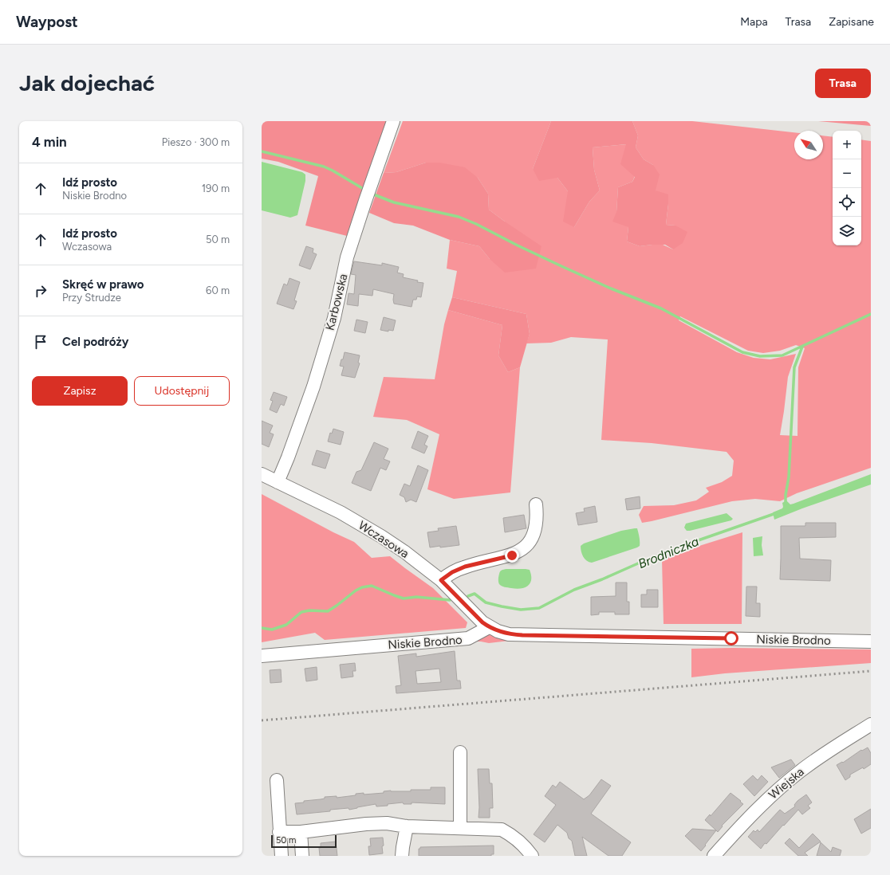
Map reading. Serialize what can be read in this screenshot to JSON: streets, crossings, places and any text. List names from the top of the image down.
{
  "streets": {
    "street": [
      "Karbowska",
      "Wczasowa",
      "Niskie Brodno",
      "Wiejska"
    ]
  },
  "crossings": [
    ["Karbowska", "Wczasowa"],
    ["Wczasowa", "Niskie Brodno"]
  ],
  "water": ["Brodniczka"],
  "scale_bar": "50 m",
  "north": "top left",
  "page": {
    "header": "Waypost",
    "nav": ["Mapa", "Trasa", "Zapisane"],
    "buttons": [
      "Trasa",
      ["Zapisz", "Udostępnij"]
    ],
    "title": "Jak dojechać",
    "heading": ["4 min", "Pieszo · 300 m"],
    "map_buttons": ["+", "−"],
    "list": [
      ["Idź prosto", "Niskie Brodno", "190 m"],
      ["Idź prosto", "Wczasowa", "50 m"],
      ["Skręć w prawo", "Przy Strudze", "60 m"],
      "Cel podróży"
    ],
    "scale": "50 m"
  }
}
